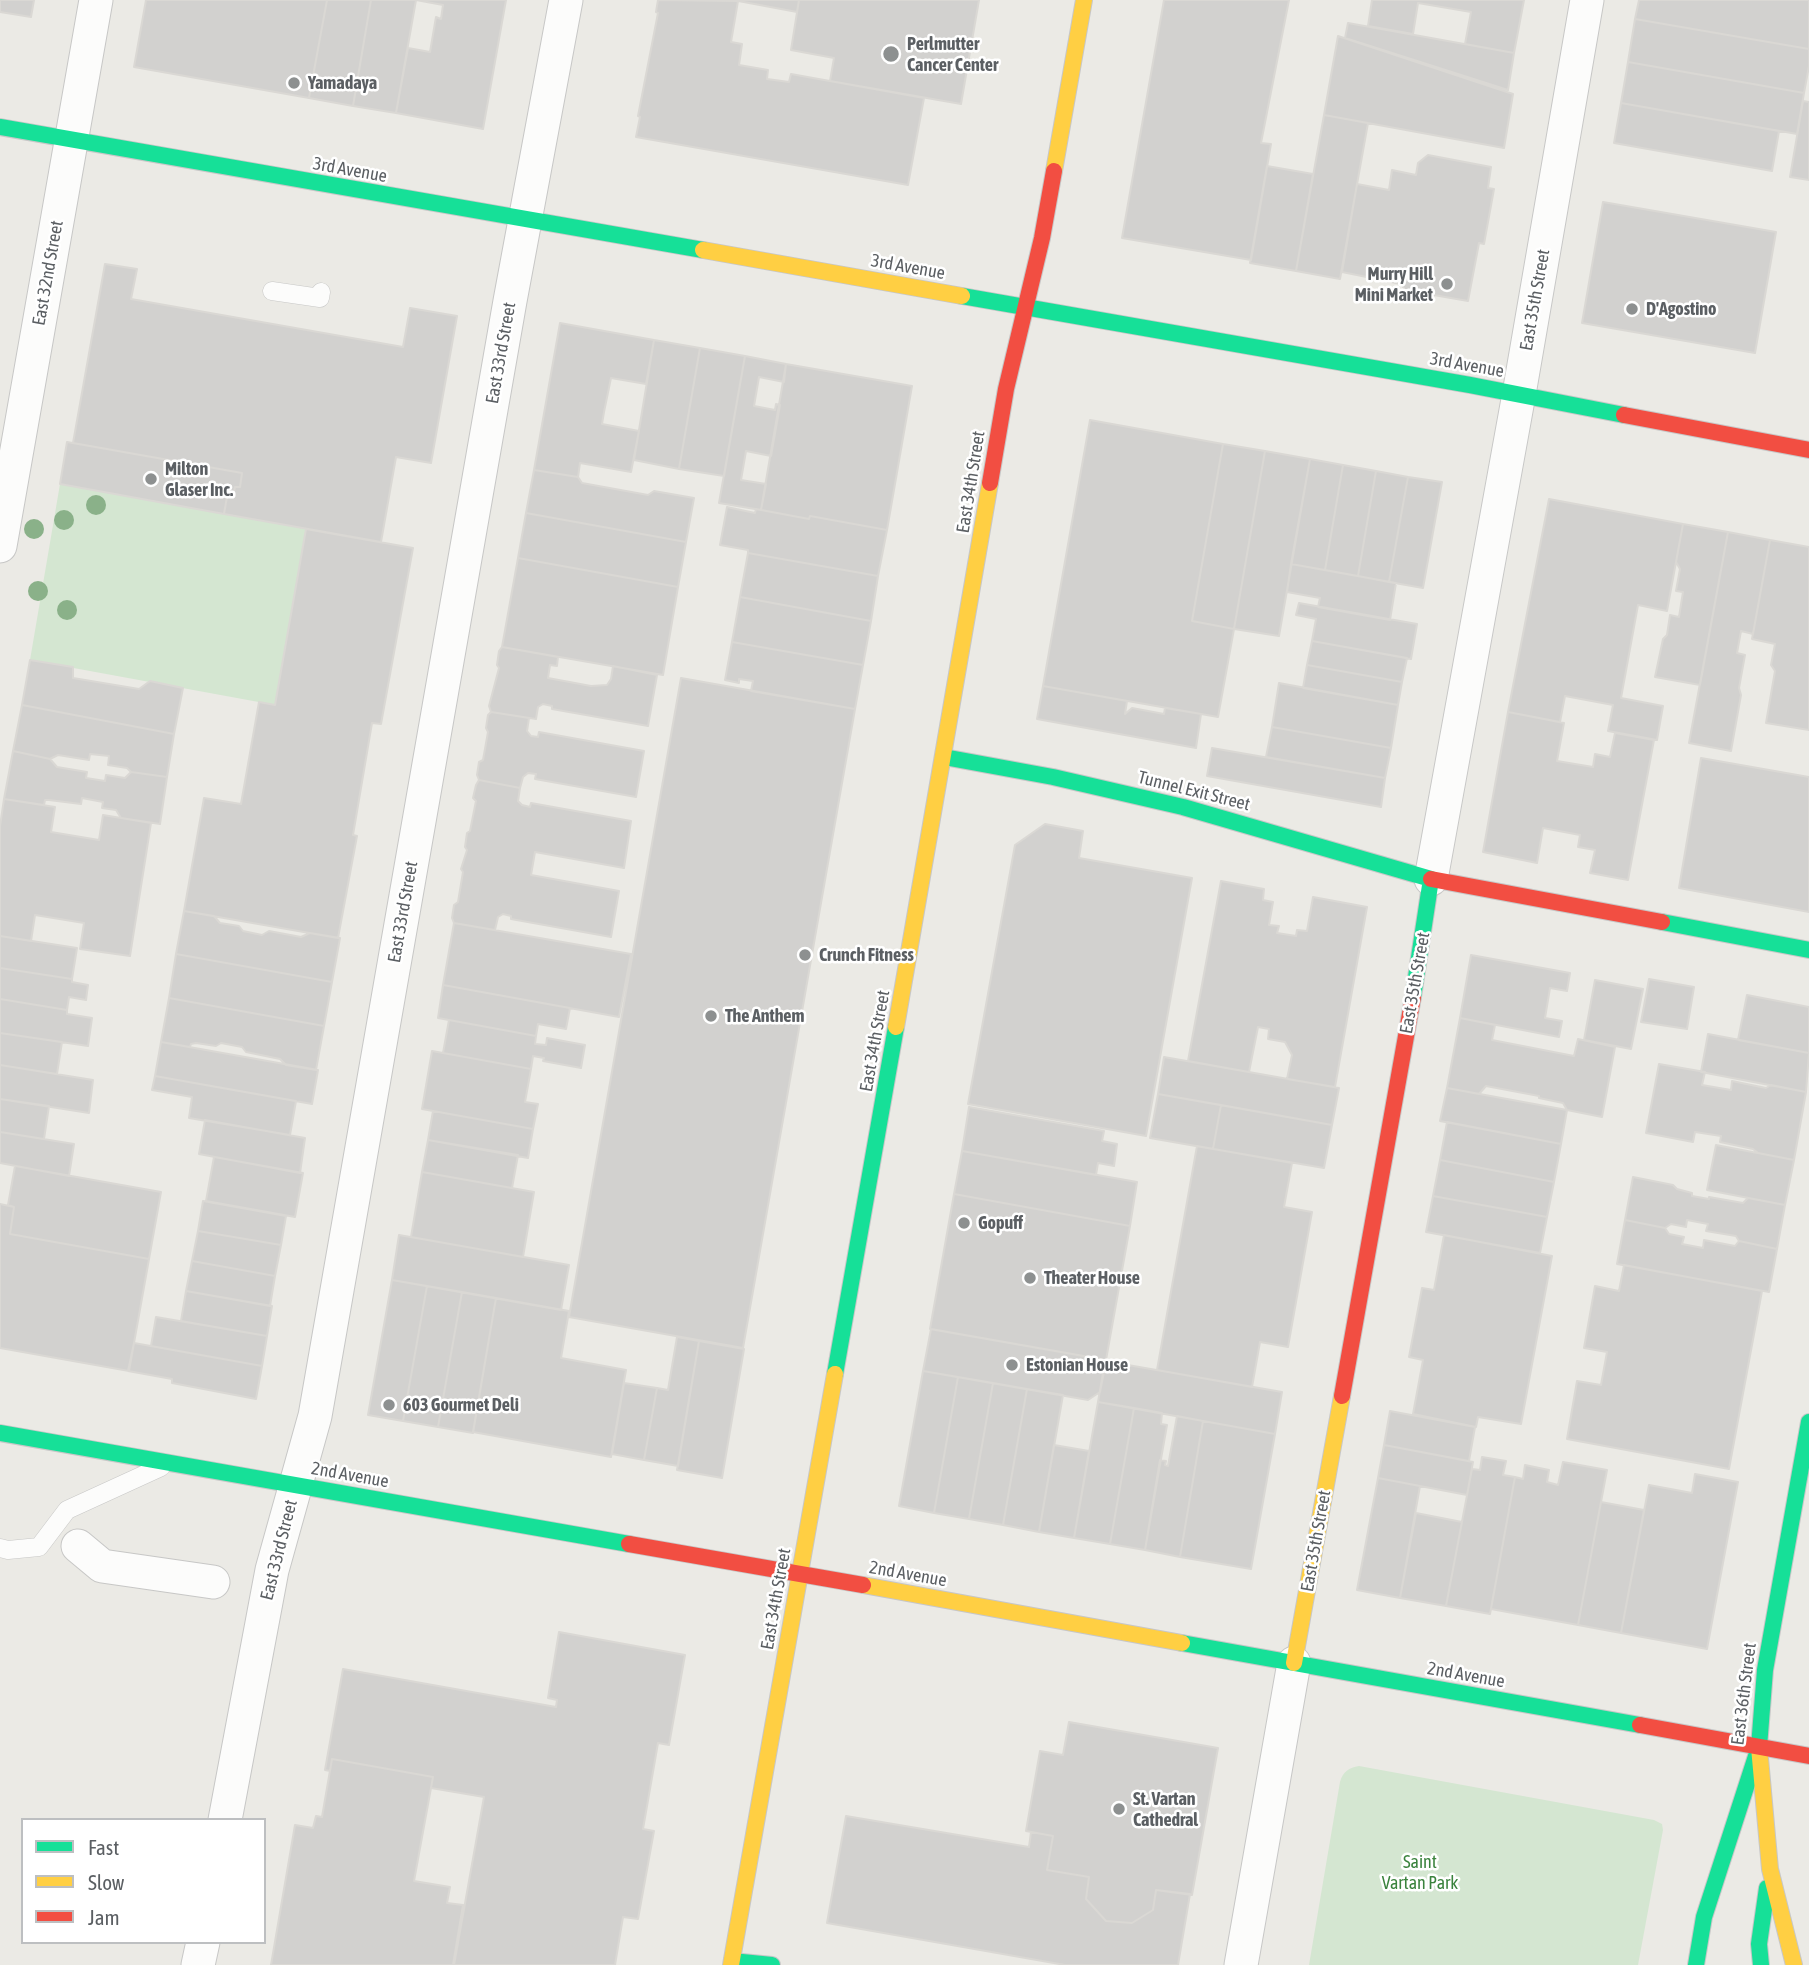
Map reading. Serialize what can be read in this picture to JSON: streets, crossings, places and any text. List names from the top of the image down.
{
  "streets": {
    "main road": [
      "3rd Avenue",
      "East 35th Street",
      "East 34th Street",
      "Tunnel Exit Street",
      "2nd Avenue",
      "East 36th Street"
    ],
    "street": ["East 32nd Street", "East 33rd Street"]
  },
  "crossings": [
    ["3rd Avenue", "East 32nd Street"],
    ["3rd Avenue", "East 35th Street"],
    ["3rd Avenue", "East 33rd Street"],
    ["3rd Avenue", "East 34th Street"],
    ["East 35th Street", "Tunnel Exit Street"],
    ["East 35th Street", "2nd Avenue"],
    ["East 33rd Street", "2nd Avenue"],
    ["East 34th Street", "Tunnel Exit Street"],
    ["East 34th Street", "2nd Avenue"],
    ["2nd Avenue", "East 36th Street"]
  ],
  "parks": ["Saint Vartan Park"],
  "places": [
    "Perlmutter Cancer Center",
    "Yamadaya",
    "Murry Hill Mini Market",
    "D'Agostino",
    "Milton Glaser Inc.",
    "Crunch Fitness",
    "The Anthem",
    "Gopuff",
    "Theater House",
    "Estonian House",
    "603 Gourmet Deli",
    "St. Vartan Cathedral"
  ],
  "legend": ["Fast", "Slow", "Jam"]
}
